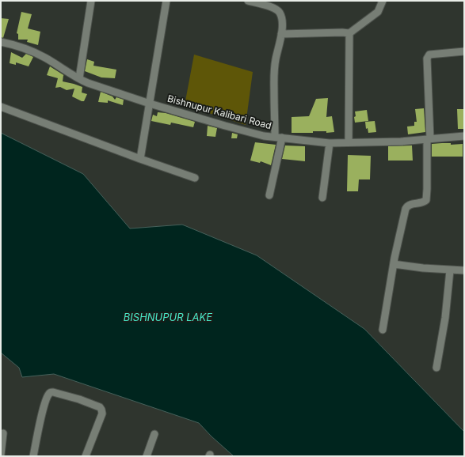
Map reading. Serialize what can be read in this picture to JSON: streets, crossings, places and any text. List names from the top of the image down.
{
  "streets": {
    "street": ["Bishnupur Kalibari Road"]
  },
  "water": ["BISHNUPUR LAKE"]
}
